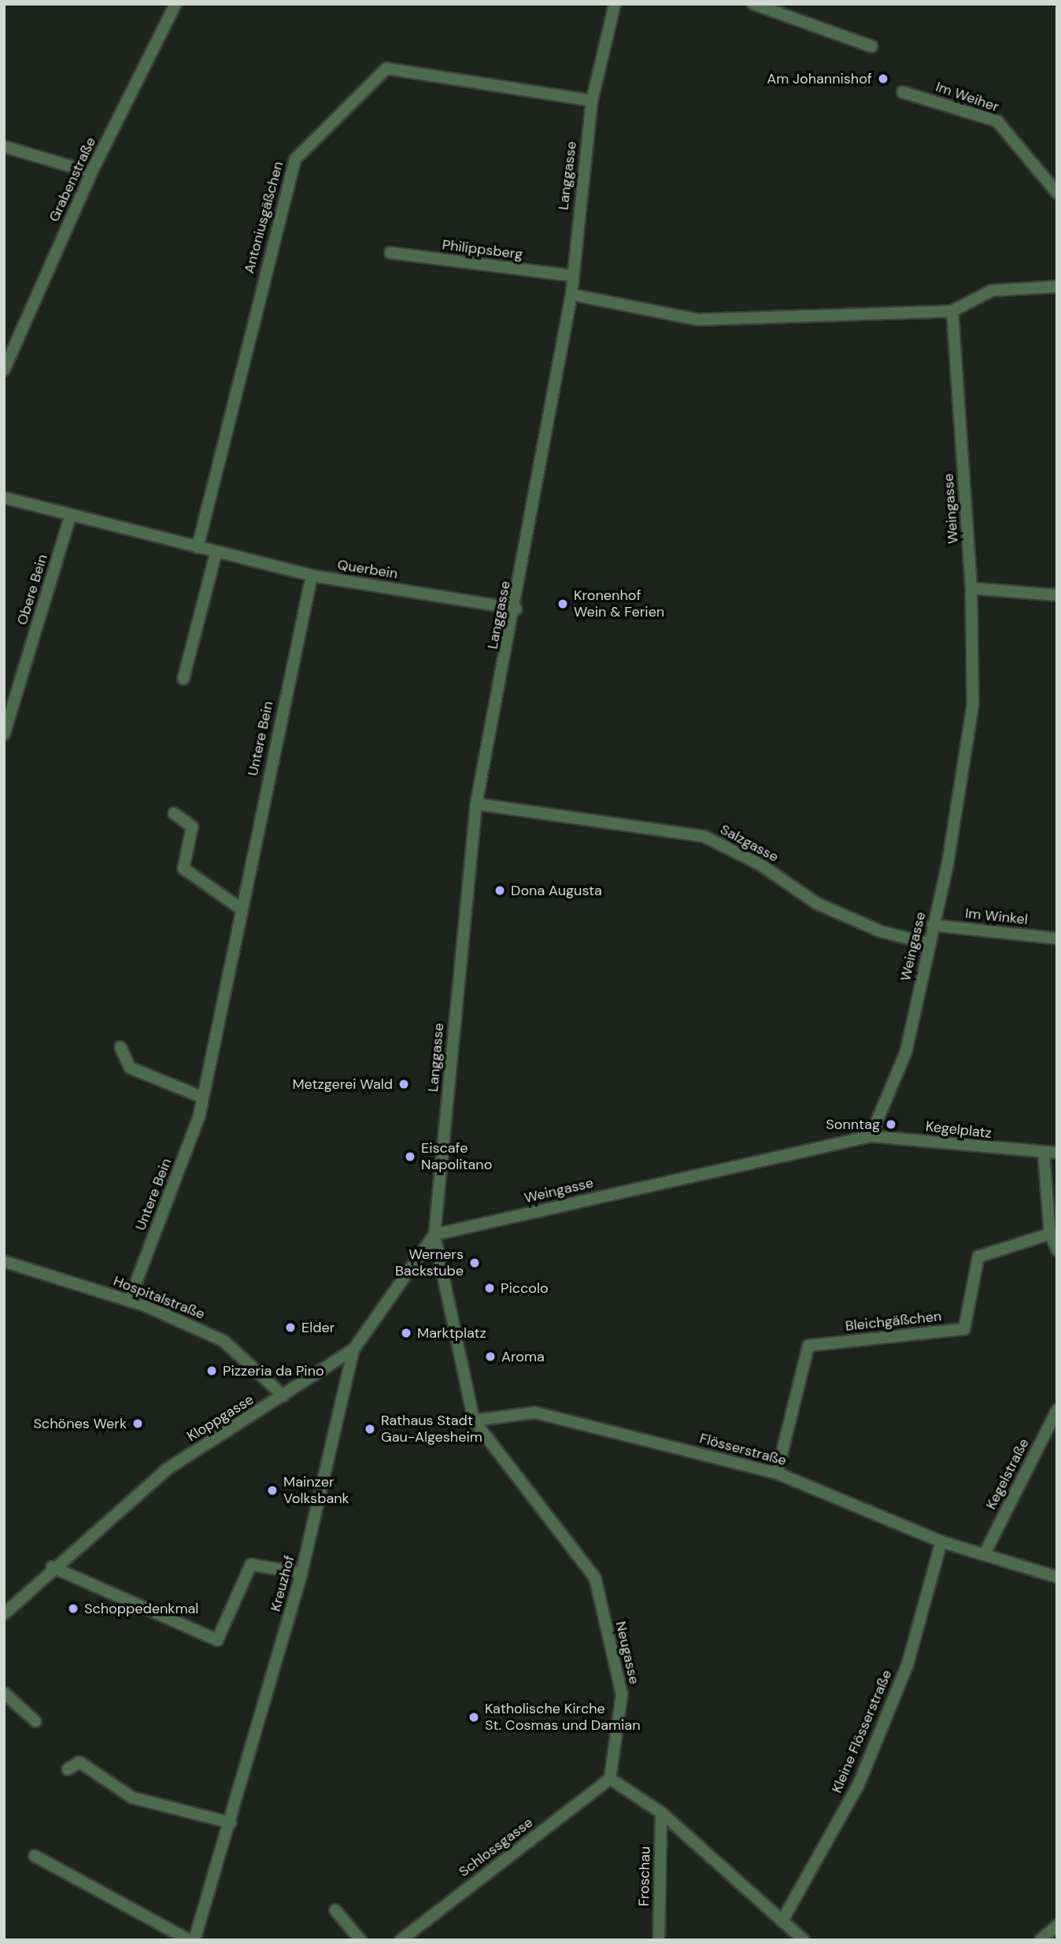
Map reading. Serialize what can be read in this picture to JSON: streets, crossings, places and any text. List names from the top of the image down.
{
  "streets": {
    "street": [
      "Im Weiher",
      "Langgasse",
      "Grabenstraße",
      "Antoniusgäßchen",
      "Philippsberg",
      "Weingasse",
      "Querbein",
      "Obere Bein",
      "Untere Bein",
      "Salzgasse",
      "Im Winkel",
      "Kegelplatz",
      "Hospitalstraße",
      "Bleichgäßchen",
      "Kloppgasse",
      "Flösserstraße",
      "Kegelstraße",
      "Kreuzhof",
      "Neugasse",
      "Kleine Flösserstraße",
      "Schlossgasse",
      "Froschau"
    ]
  },
  "crossings": [
    ["Langgasse", "Antoniusgäßchen"],
    ["Langgasse", "Philippsberg"],
    ["Langgasse", "Weingasse"],
    ["Langgasse", "Querbein"],
    ["Langgasse", "Salzgasse"],
    ["Langgasse", "Kloppgasse"],
    ["Antoniusgäßchen", "Querbein"],
    ["Weingasse", "Salzgasse"],
    ["Weingasse", "Im Winkel"],
    ["Weingasse", "Kegelplatz"],
    ["Weingasse", "Kloppgasse"],
    ["Querbein", "Obere Bein"],
    ["Querbein", "Untere Bein"],
    ["Untere Bein", "Hospitalstraße"],
    ["Hospitalstraße", "Kloppgasse"],
    ["Bleichgäßchen", "Flösserstraße"],
    ["Kloppgasse", "Kreuzhof"],
    ["Flösserstraße", "Kegelstraße"],
    ["Flösserstraße", "Neugasse"],
    ["Flösserstraße", "Kleine Flösserstraße"],
    ["Neugasse", "Schlossgasse"]
  ],
  "places": [
    "Am Johannishof",
    "Kronenhof Wein & Ferien",
    "Dona Augusta",
    "Metzgerei Wald",
    "Sonntag",
    "Eiscafe Napolitano",
    "Werners Backstube",
    "Piccolo",
    "Elder",
    "Marktplatz",
    "Aroma",
    "Pizzeria da Pino",
    "Schönes Werk",
    "Rathaus Stadt Gau-Algesheim",
    "Mainzer Volksbank",
    "Schoppedenkmal",
    "Katholische Kirche St. Cosmas und Damian"
  ]
}
